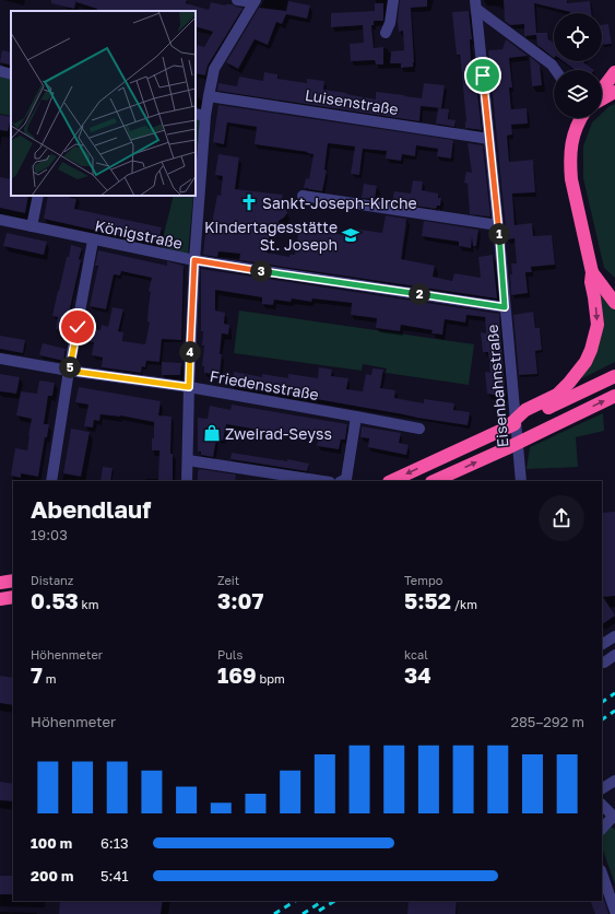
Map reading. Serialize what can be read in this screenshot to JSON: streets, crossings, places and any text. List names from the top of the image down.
{
  "streets": {
    "street": [
      "Luisenstraße",
      "Königstraße",
      "Friedensstraße",
      "Eisenbahnstraße"
    ]
  },
  "crossings": [
    ["Luisenstraße", "Eisenbahnstraße"],
    ["Königstraße", "Eisenbahnstraße"]
  ],
  "places": {
    "church": ["Sankt-Joseph-Kirche"],
    "school or university": ["Kindertagesstätte St. Joseph"],
    "shop": ["Zweirad-Seyss"]
  },
  "page": {
    "pins": [
      "1",
      "3",
      "2",
      "4",
      "5"
    ],
    "heading": ["Abendlauf", "19:03"],
    "stats": [
      ["Distanz", "0.53 km"],
      ["Zeit", "3:07"],
      ["Tempo", "5:52 /km"],
      ["Höhenmeter", "7 m"],
      ["Puls", "169 bpm"],
      ["kcal", "34"]
    ],
    "chart": ["Höhenmeter", "285–292 m"],
    "list": [
      {
        "name": "100 m",
        "note": "6:13"
      },
      {
        "name": "200 m",
        "note": "5:41"
      }
    ]
  }
}
